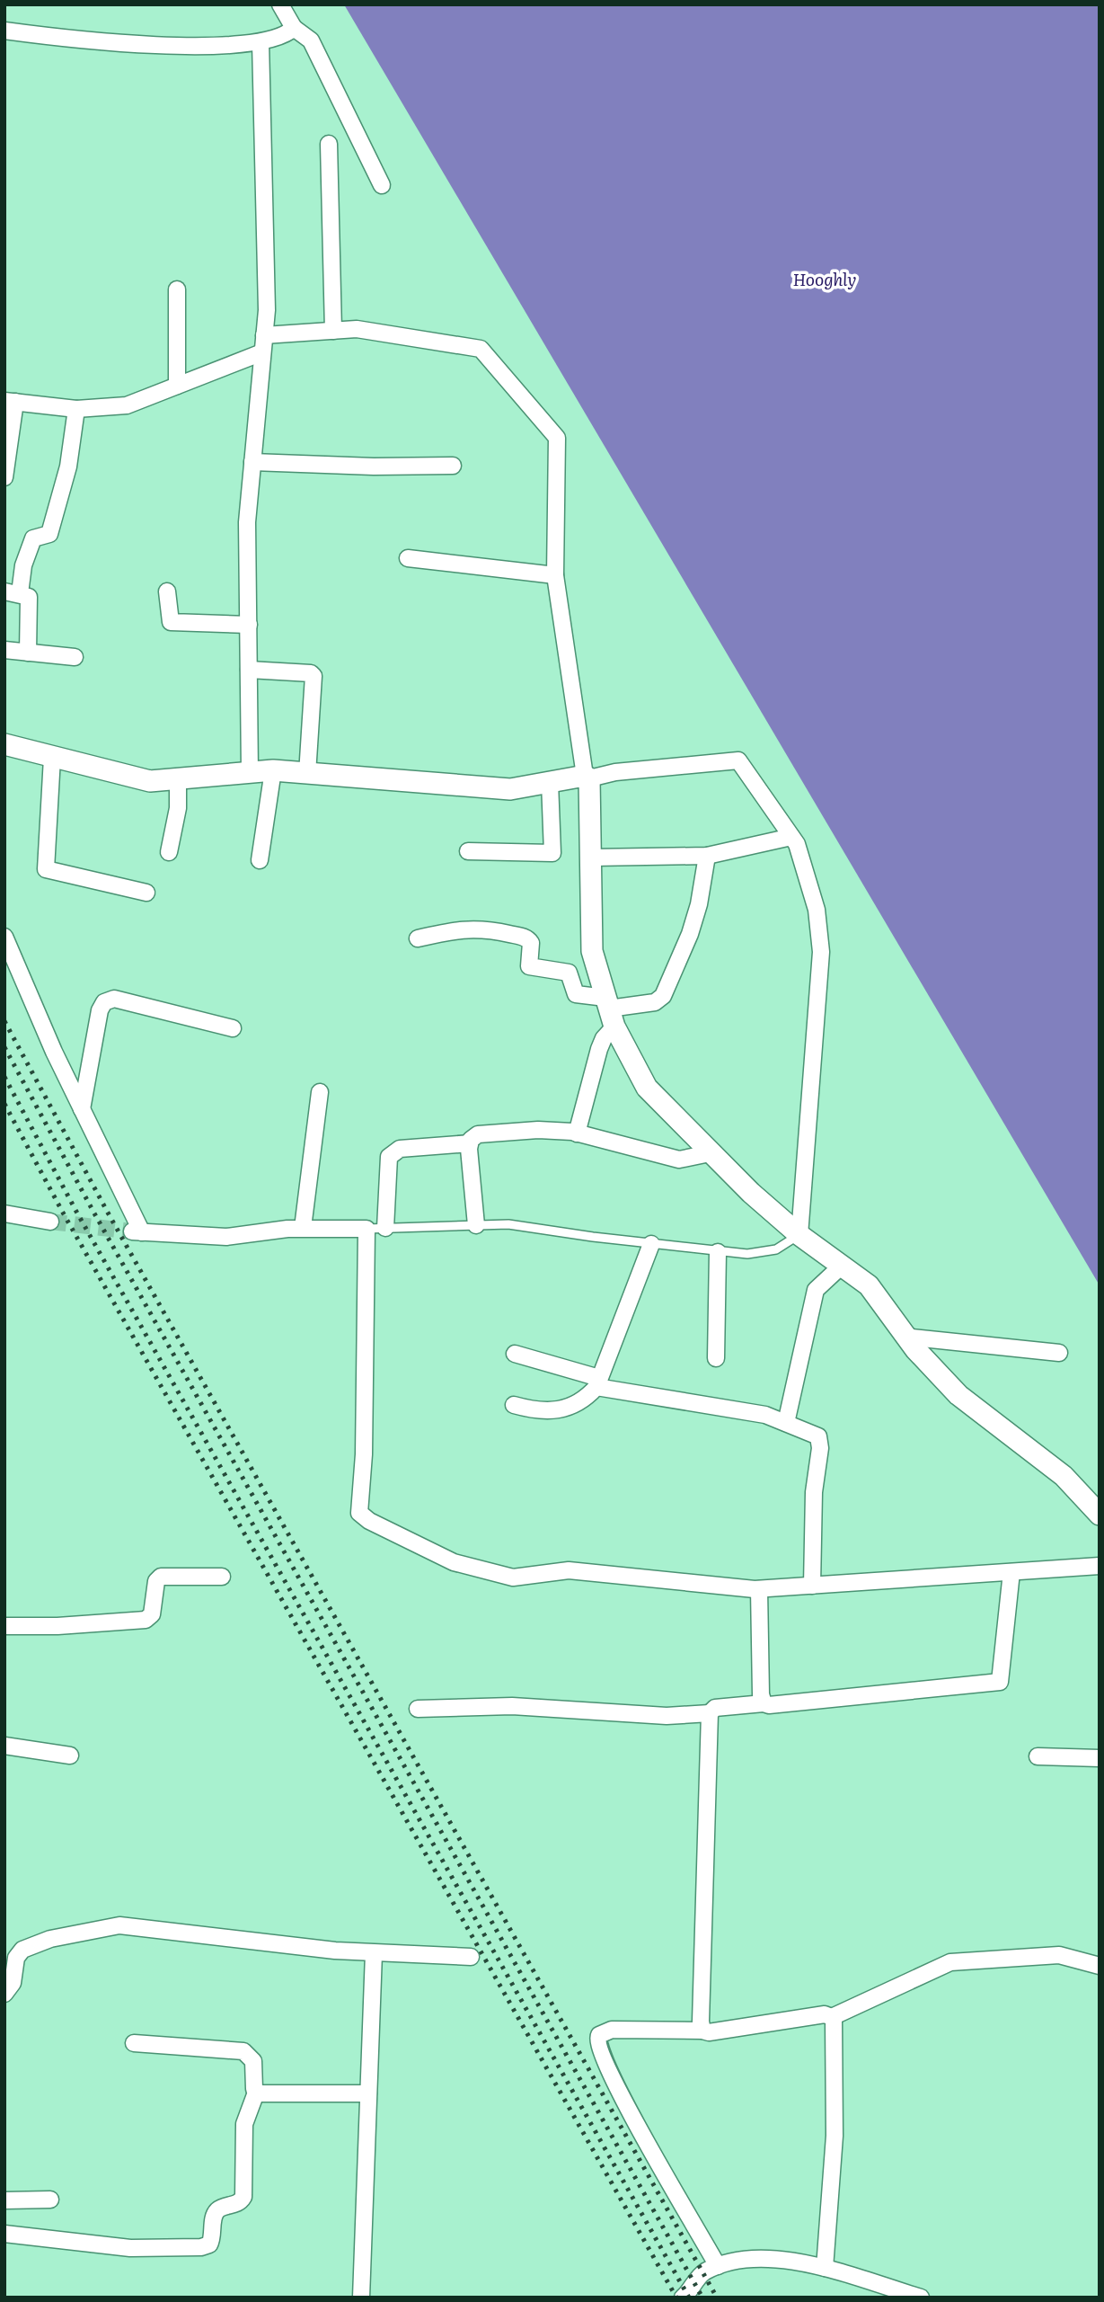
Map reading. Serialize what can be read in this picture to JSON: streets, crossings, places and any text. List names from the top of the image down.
{
  "water": ["Hooghly"]
}
